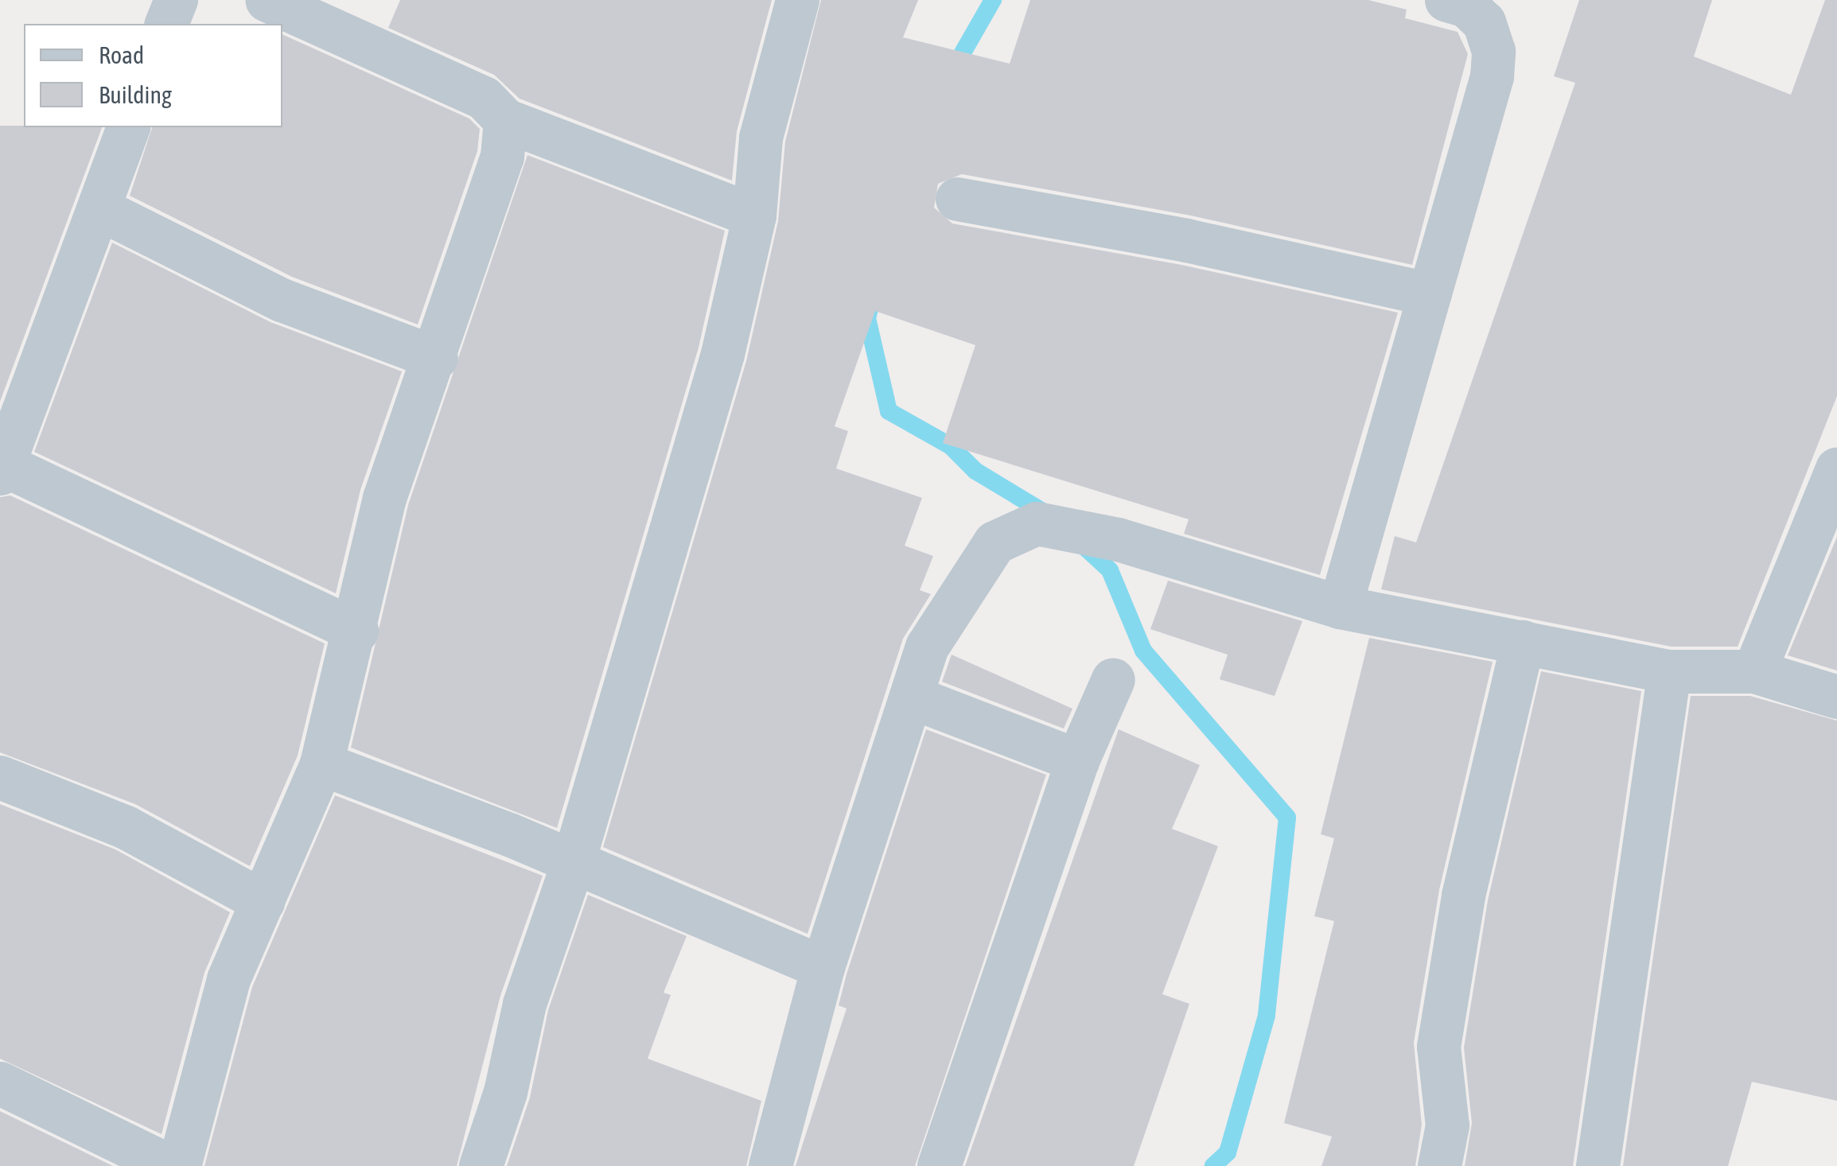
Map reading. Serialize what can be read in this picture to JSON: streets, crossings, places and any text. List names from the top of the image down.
{
  "legend": ["Road", "Building"]
}
